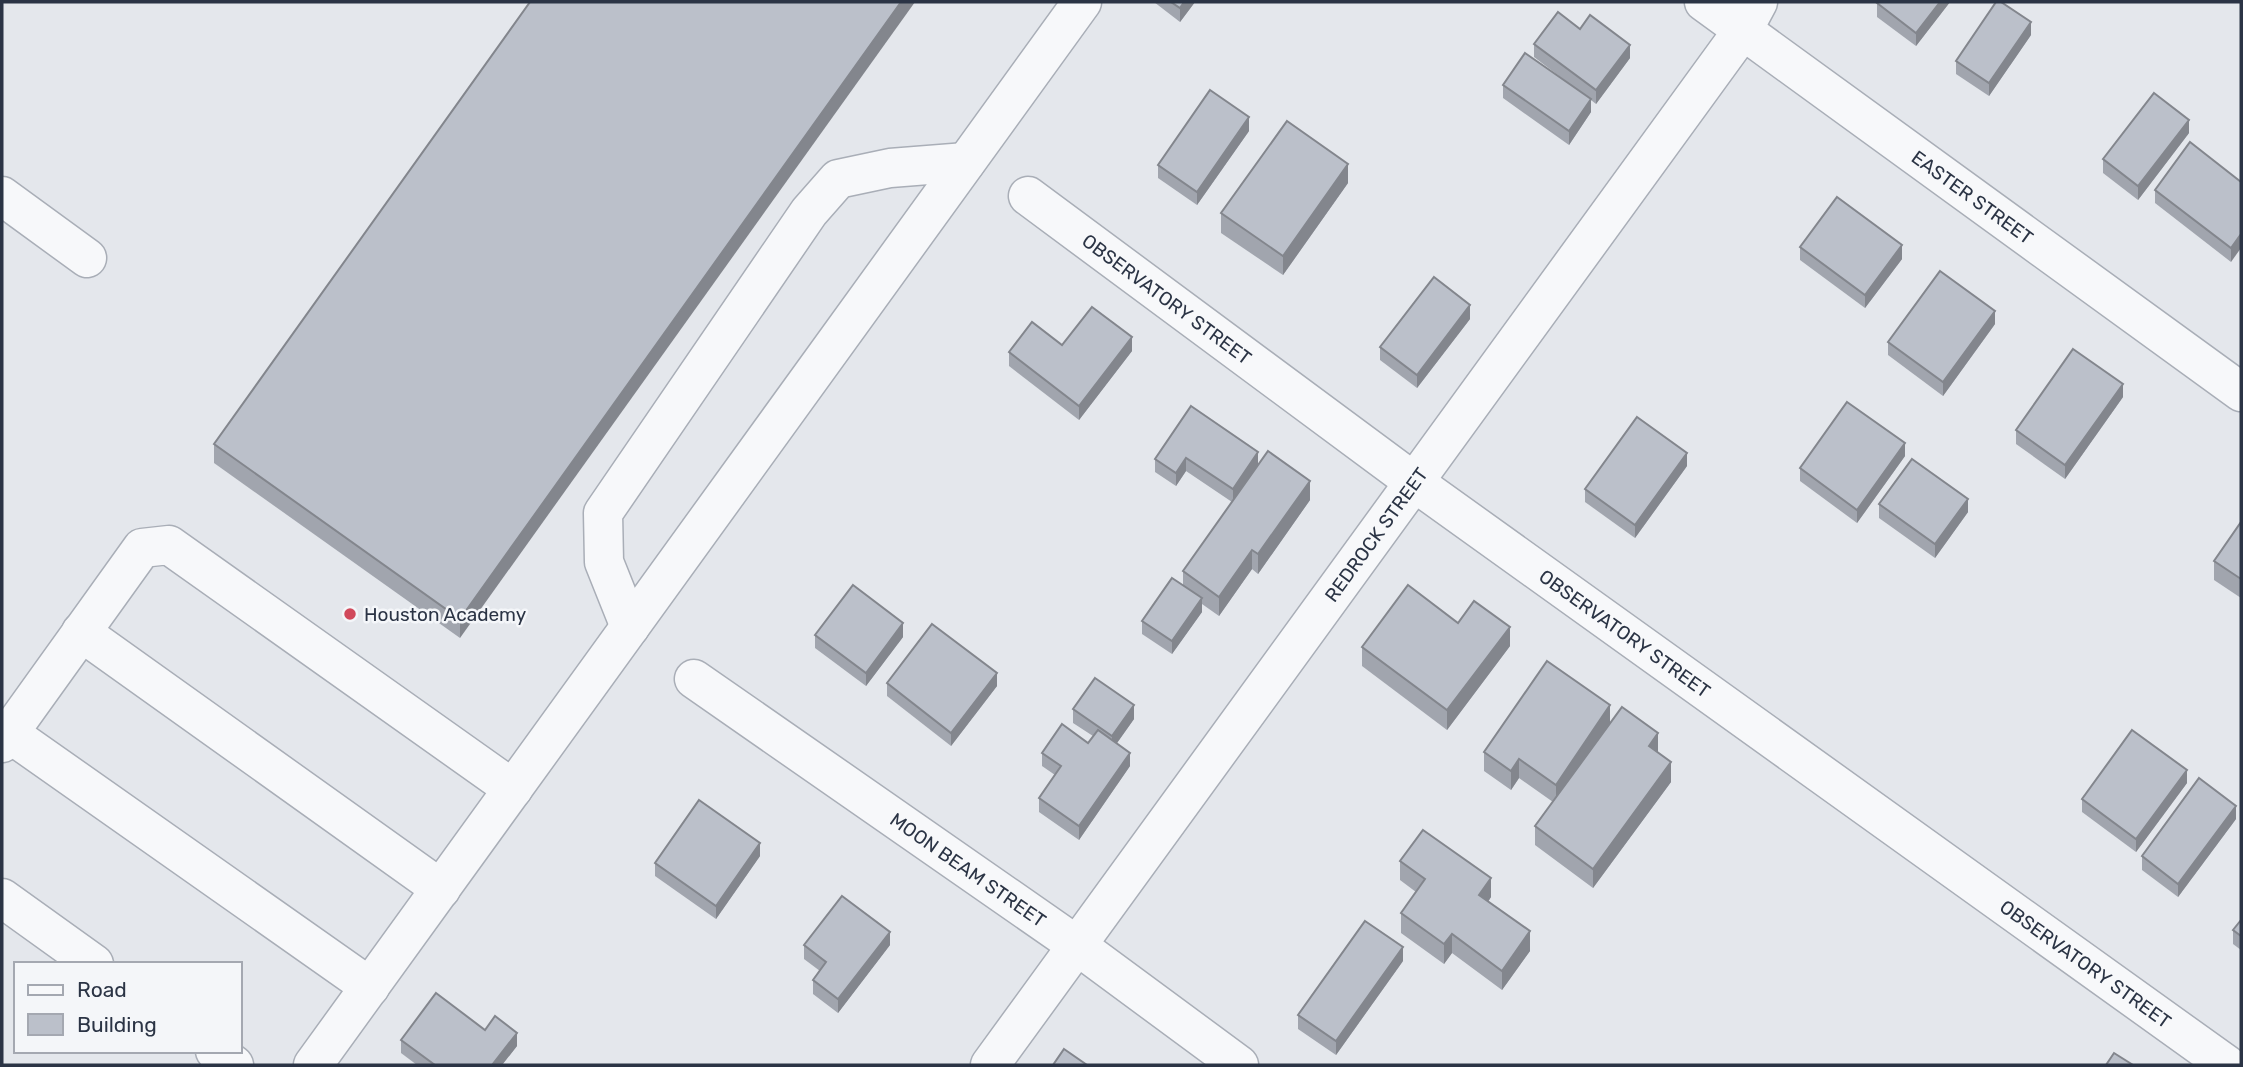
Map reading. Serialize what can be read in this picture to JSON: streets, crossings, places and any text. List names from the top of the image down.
{
  "streets": {
    "street": [
      "EASTER STREET",
      "OBSERVATORY STREET",
      "REDROCK STREET",
      "MOON BEAM STREET"
    ]
  },
  "crossings": [
    ["EASTER STREET", "REDROCK STREET"],
    ["OBSERVATORY STREET", "REDROCK STREET"],
    ["REDROCK STREET", "MOON BEAM STREET"]
  ],
  "places": ["Houston Academy"],
  "legend": ["Road", "Building"]
}
